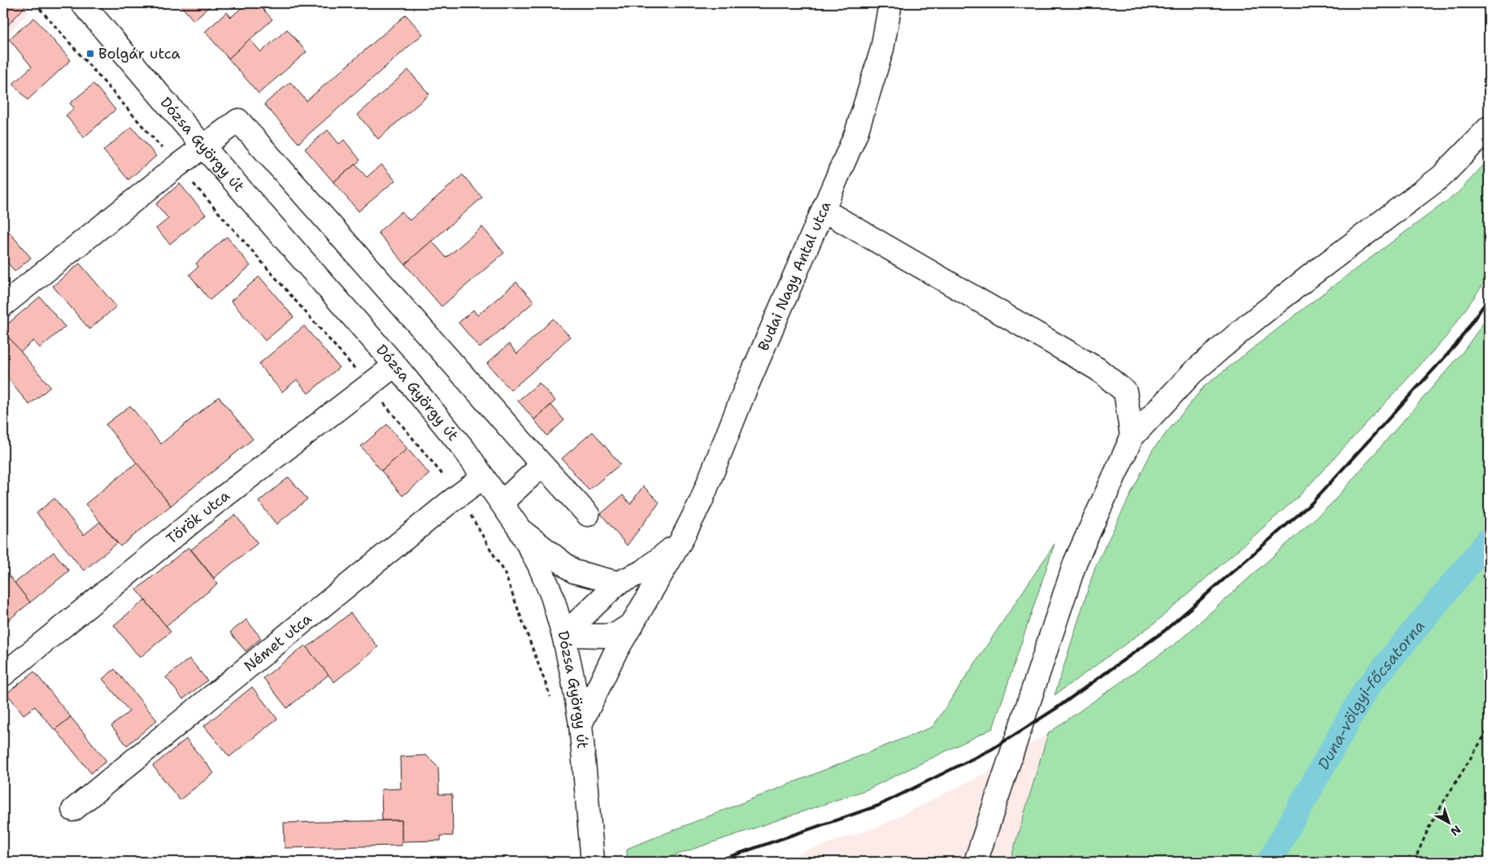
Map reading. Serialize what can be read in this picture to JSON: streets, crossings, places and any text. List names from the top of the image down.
{
  "streets": {
    "street": [
      "Dózsa György út",
      "Budai Nagy Antal utca",
      "Török utca",
      "Német utca"
    ]
  },
  "crossings": [
    ["Dózsa György út", "Budai Nagy Antal utca"],
    ["Dózsa György út", "Török utca"],
    ["Dózsa György út", "Német utca"]
  ],
  "water": ["Duna-völgyi-főcsatorna"],
  "places": {
    "transit": ["Bolgár utca"]
  },
  "north": "bottom right"
}
